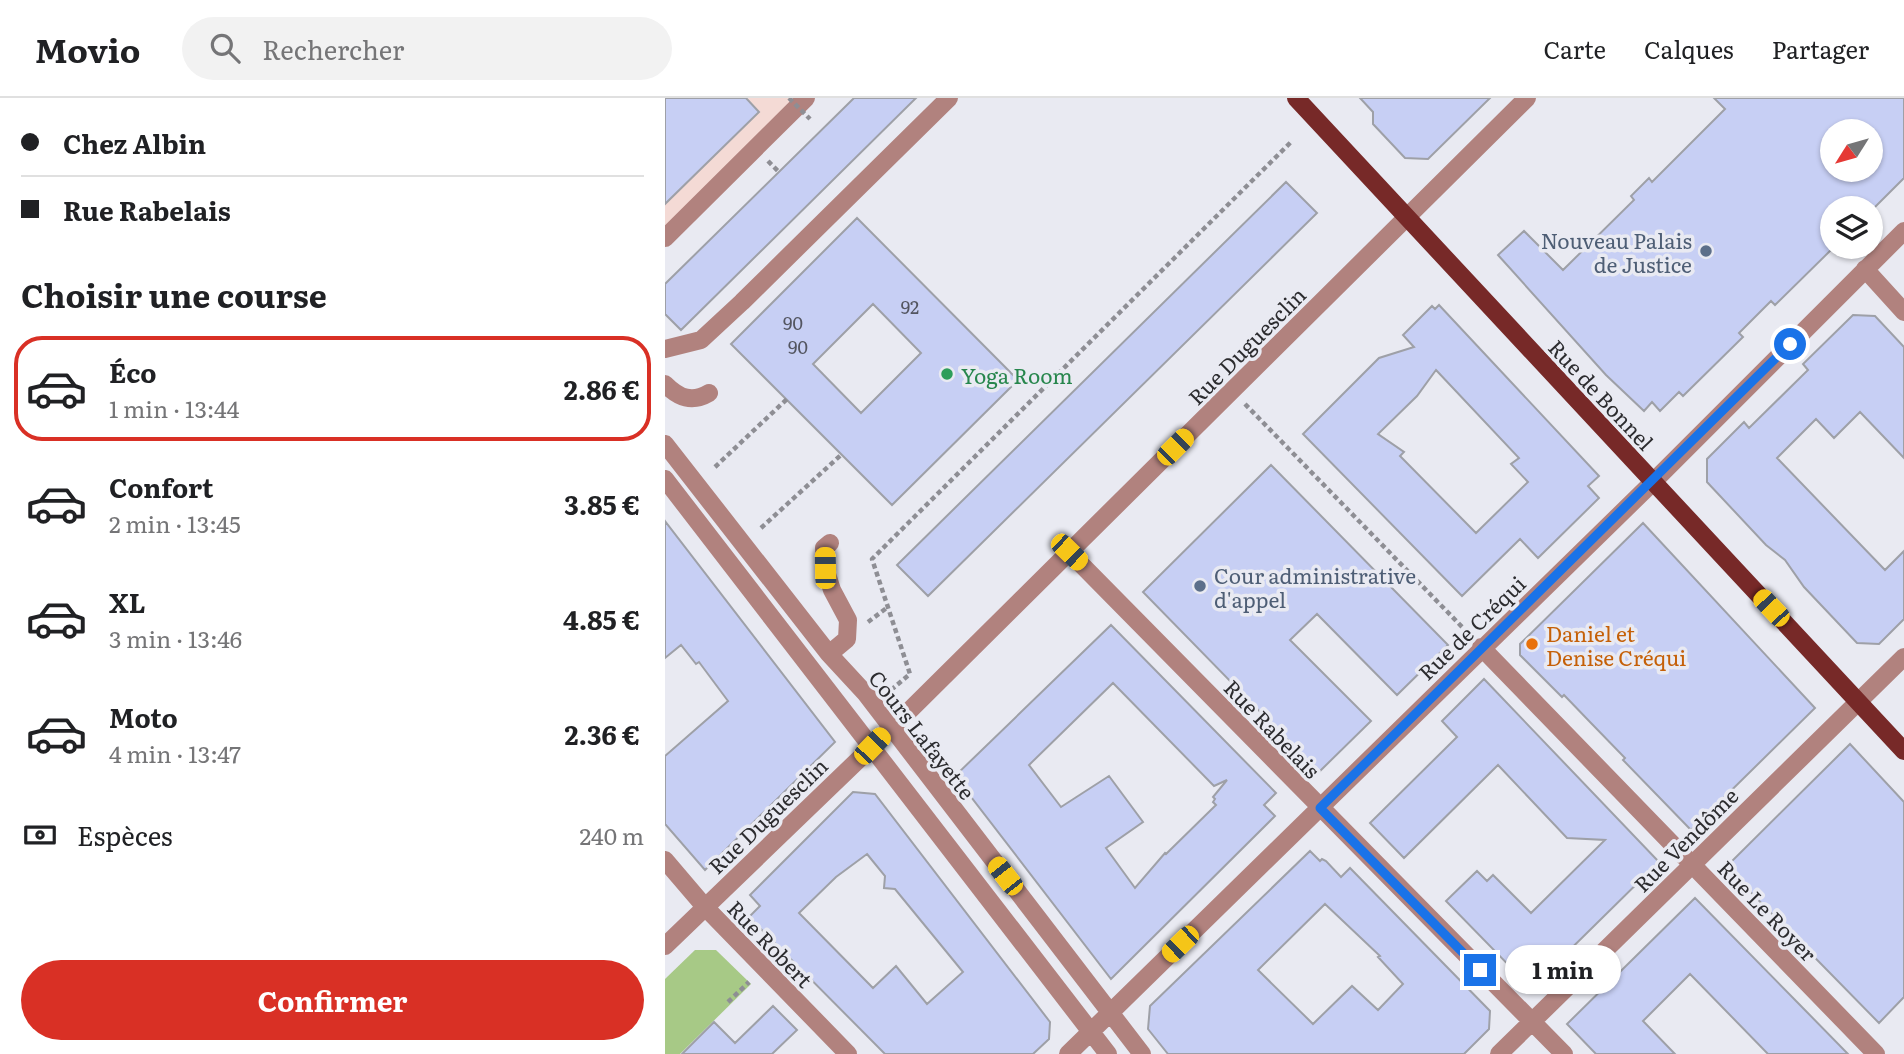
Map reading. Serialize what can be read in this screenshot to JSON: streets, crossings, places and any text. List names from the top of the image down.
{
  "streets": {
    "main road": ["Rue de Bonnel"],
    "street": [
      "Rue Duguesclin",
      "Rue de Créqui",
      "Rue Rabelais",
      "Cours Lafayette",
      "Rue Vendôme",
      "Rue Le Royer",
      "Rue Robert"
    ]
  },
  "crossings": [
    ["Rue Duguesclin", "Rue de Bonnel"],
    ["Rue Duguesclin", "Rue Rabelais"],
    ["Rue Duguesclin", "Cours Lafayette"],
    ["Rue Duguesclin", "Rue Robert"],
    ["Rue de Bonnel", "Rue de Créqui"],
    ["Rue de Bonnel", "Rue Vendôme"],
    ["Rue de Créqui", "Rue Rabelais"],
    ["Rue de Créqui", "Cours Lafayette"],
    ["Rue de Créqui", "Rue Le Royer"],
    ["Rue Rabelais", "Rue Vendôme"],
    ["Rue Vendôme", "Rue Le Royer"]
  ],
  "places": [
    "Nouveau Palais de Justice",
    "Yoga Room",
    "Cour administrative d'appel",
    "Daniel et Denise Créqui"
  ],
  "house_numbers": ["92", "90", "90"],
  "north": "bottom left",
  "page": {
    "header": "Movio",
    "search": "Rechercher",
    "nav": ["Carte", "Calques", "Partager"],
    "banner": ["Chez Albin", "Rue Rabelais"],
    "heading": "Choisir une course",
    "list": [
      {
        "name": "Éco",
        "note": "1 min · 13:44",
        "value": "2.86 €"
      },
      {
        "name": "Confort",
        "note": "2 min · 13:45",
        "value": "3.85 €"
      },
      {
        "name": "XL",
        "note": "3 min · 13:46",
        "value": "4.85 €"
      },
      {
        "name": "Moto",
        "note": "4 min · 13:47",
        "value": "2.36 €"
      }
    ],
    "pay": ["Espèces", "240 m"],
    "bubble": "1 min",
    "buttons": "Confirmer"
  }
}
